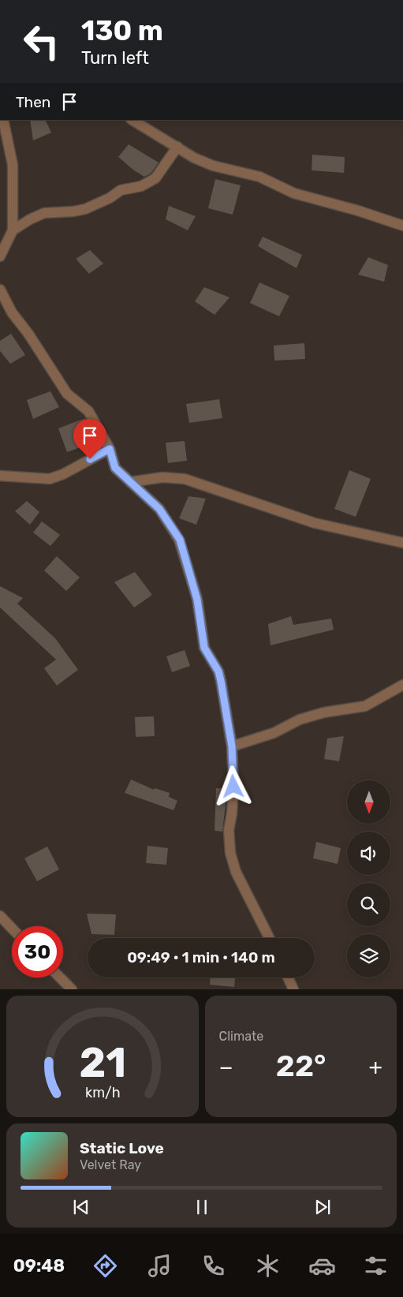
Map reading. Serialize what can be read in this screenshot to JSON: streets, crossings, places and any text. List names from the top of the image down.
{
  "north": "bottom",
  "page": {
    "turn": ["130 m", "Turn left"],
    "then": "Then",
    "limit": "30",
    "trip": "09:49 · 1 min · 140 m",
    "tile": "Climate",
    "heat": ["−", "22°", "+"],
    "song": ["Static Love", "Velvet Ray"],
    "tabs": "09:48",
    "gauge": ["21", "km/h"]
  }
}
